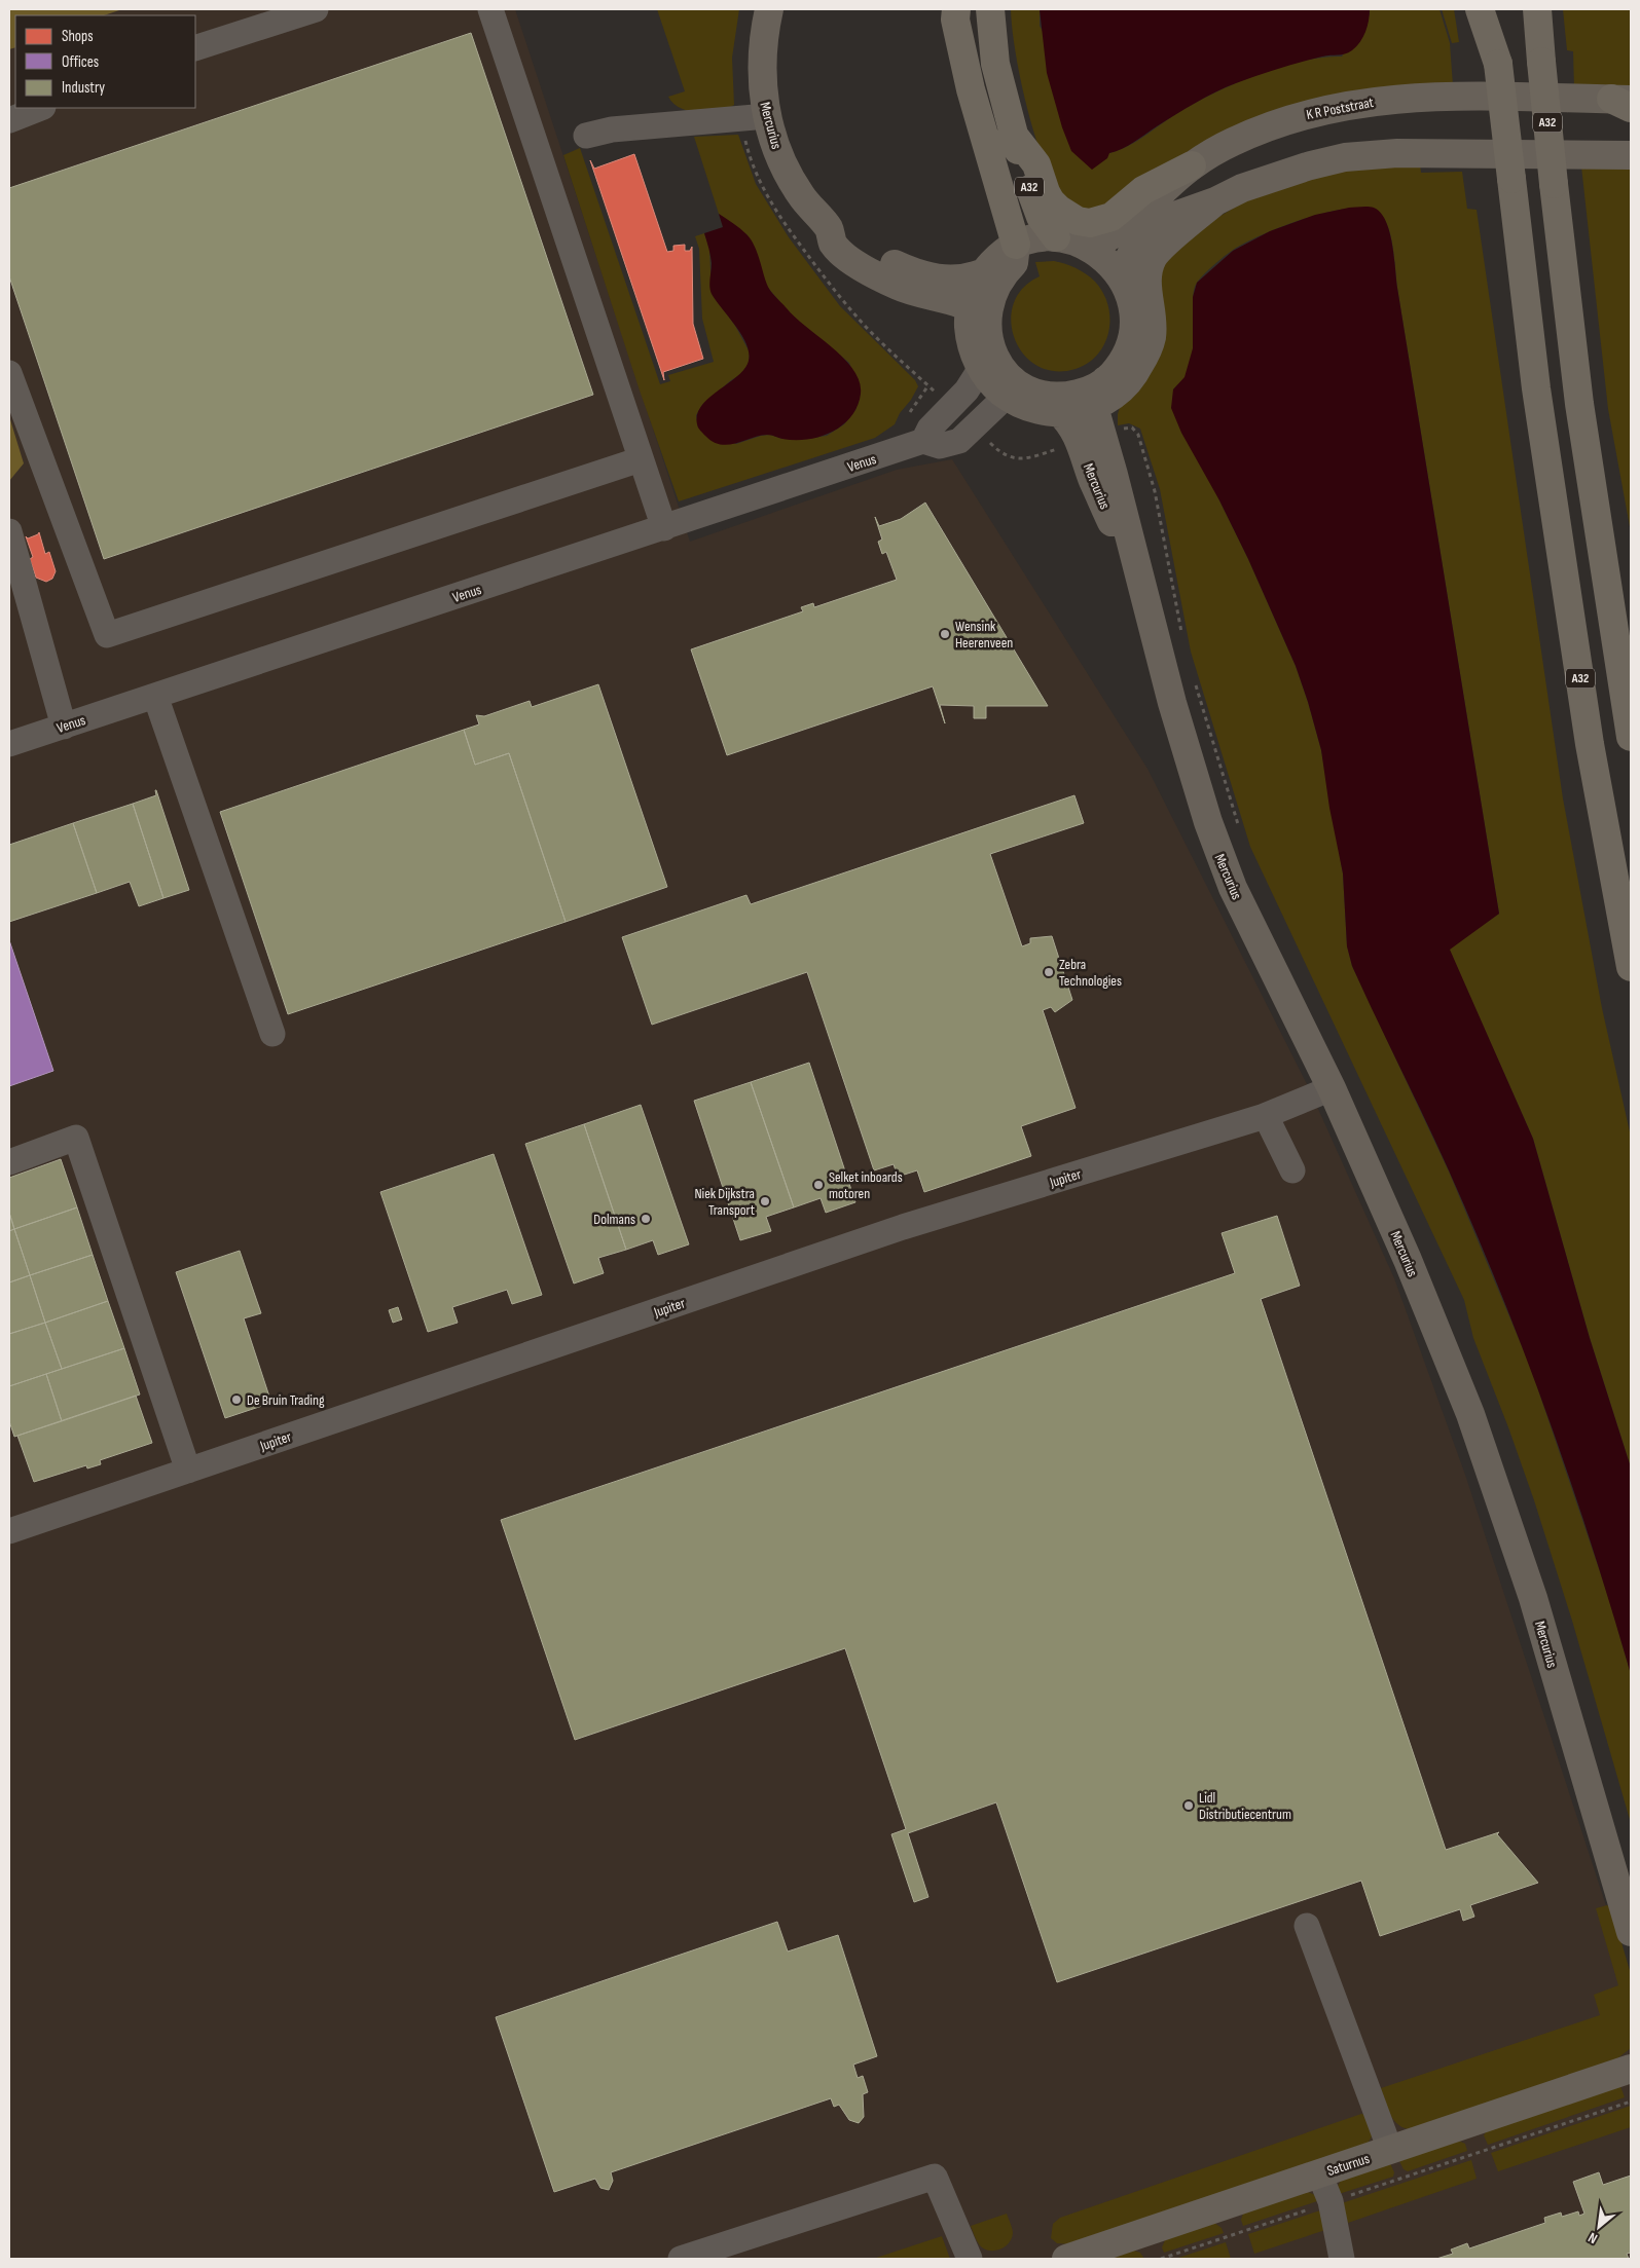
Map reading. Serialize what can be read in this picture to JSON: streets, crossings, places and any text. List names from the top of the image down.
{
  "streets": {
    "highway": ["A32"],
    "main road": ["K R Poststraat", "Mercurius", "Saturnus"],
    "street": ["Venus", "Jupiter"]
  },
  "crossings": [
    ["K R Poststraat", "A32"],
    ["K R Poststraat", "Mercurius"],
    ["K R Poststraat", "Venus"],
    ["A32", "Mercurius"],
    ["A32", "Venus"],
    ["Mercurius", "Venus"],
    ["Mercurius", "Jupiter"]
  ],
  "places": [
    "Wensink Heerenveen",
    "Zebra Technologies",
    "Selket inboards motoren",
    "Niek Dijkstra Transport",
    "Dolmans",
    "De Bruin Trading",
    "Lidl Distributiecentrum"
  ],
  "legend": ["Shops", "Offices", "Industry"],
  "north": "bottom left"
}
